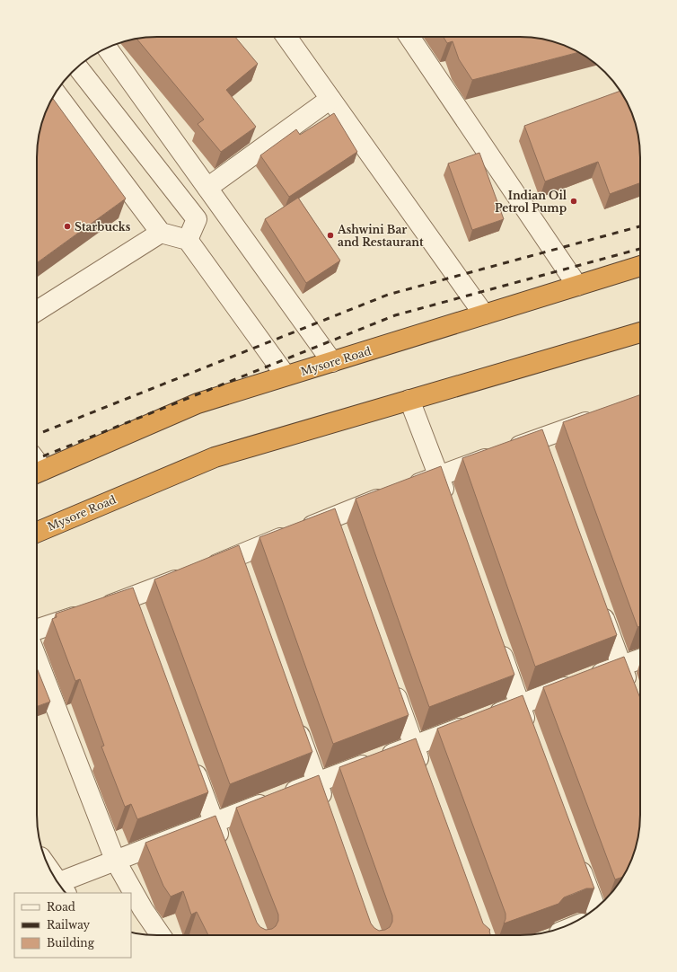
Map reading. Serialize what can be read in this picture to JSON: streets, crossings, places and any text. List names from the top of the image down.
{
  "streets": {
    "highway": ["Mysore Road"]
  },
  "places": ["Indian Oil Petrol Pump", "Starbucks", "Ashwini Bar and Restaurant"],
  "legend": ["Road", "Railway", "Building"]
}
